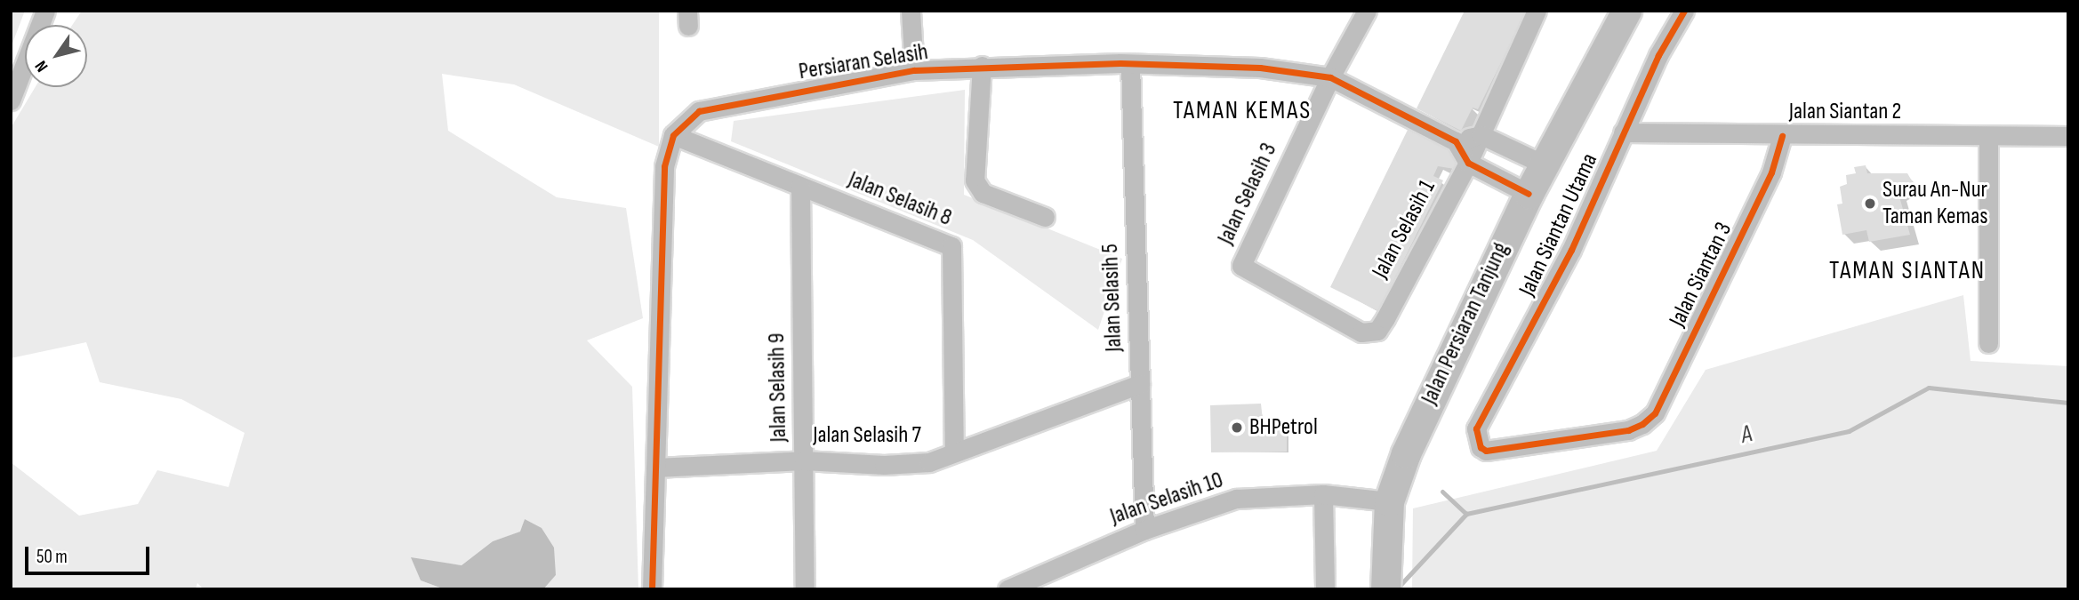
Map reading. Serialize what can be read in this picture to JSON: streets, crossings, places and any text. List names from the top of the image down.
{
  "streets": {
    "main road": ["Jalan Persiaran Tanjung"],
    "street": [
      "Persiaran Selasih",
      "Jalan Siantan 2",
      "Jalan Selasih 3",
      "Jalan Selasih 8",
      "Jalan Siantan Utama",
      "Jalan Selasih 1",
      "Jalan Siantan 3",
      "Jalan Selasih 5",
      "Jalan Selasih 9",
      "Jalan Selasih 7",
      "Jalan Selasih 10"
    ]
  },
  "crossings": [
    ["Persiaran Selasih", "Jalan Selasih 3"],
    ["Persiaran Selasih", "Jalan Selasih 8"],
    ["Persiaran Selasih", "Jalan Selasih 5"],
    ["Jalan Siantan 2", "Jalan Siantan Utama"],
    ["Jalan Siantan 2", "Jalan Siantan 3"],
    ["Jalan Selasih 3", "Jalan Selasih 1"],
    ["Jalan Selasih 8", "Jalan Selasih 9"],
    ["Jalan Selasih 8", "Jalan Selasih 7"],
    ["Jalan Siantan Utama", "Jalan Siantan 3"],
    ["Jalan Selasih 5", "Jalan Selasih 7"],
    ["Jalan Selasih 5", "Jalan Selasih 10"],
    ["Jalan Persiaran Tanjung", "Jalan Selasih 10"],
    ["Jalan Selasih 9", "Jalan Selasih 7"]
  ],
  "districts": ["TAMAN KEMAS", "TAMAN SIANTAN"],
  "water": ["A"],
  "places": ["Surau An-Nur Taman Kemas", "BHPetrol"],
  "scale_bar": "50 m",
  "north": "bottom left"
}
